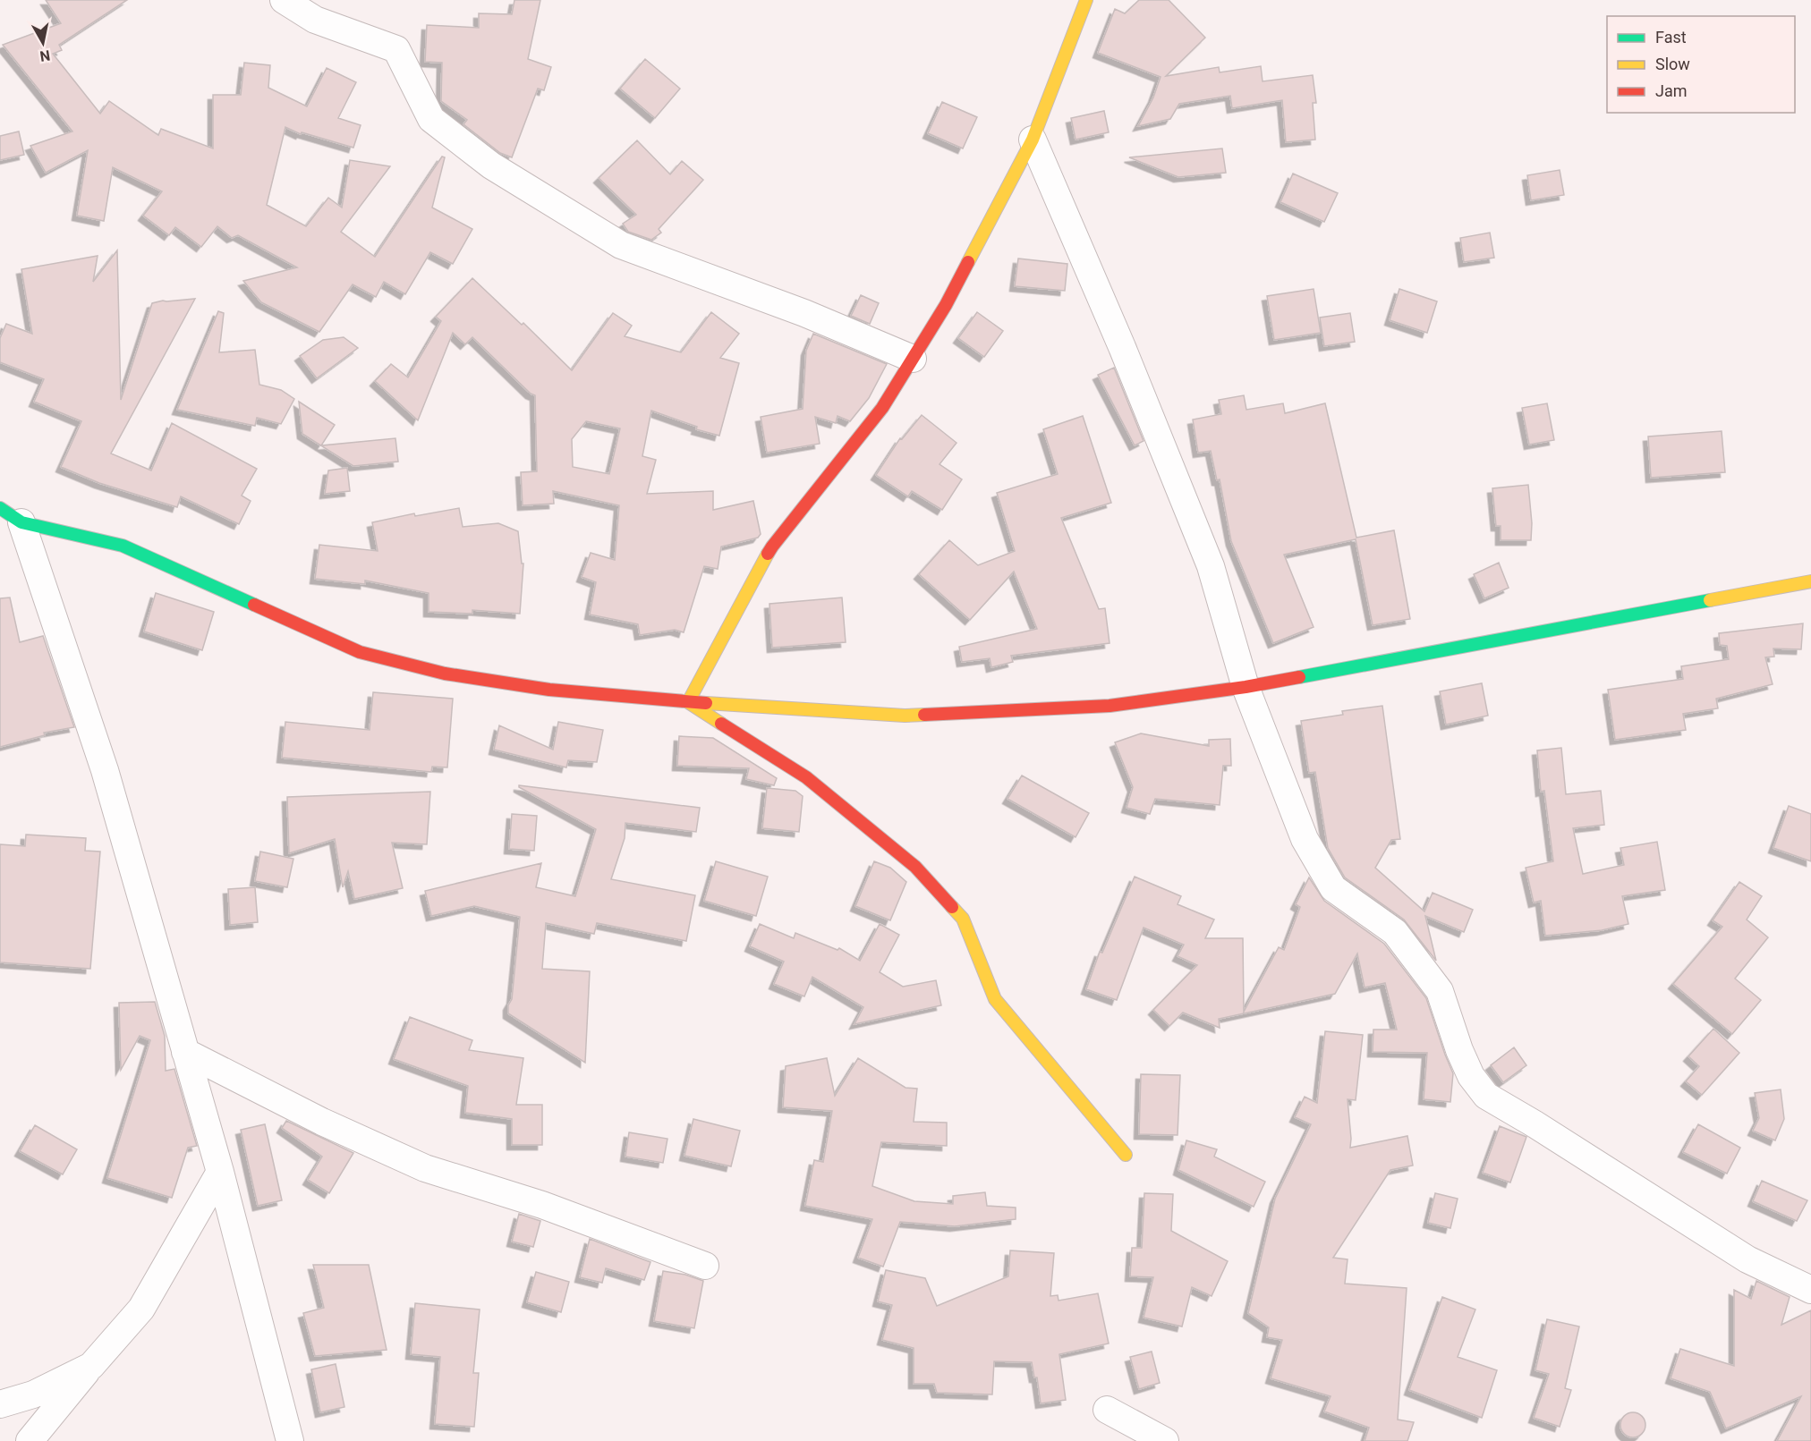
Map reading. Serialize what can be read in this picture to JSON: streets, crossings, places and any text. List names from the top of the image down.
{
  "legend": ["Fast", "Slow", "Jam"],
  "north": "bottom"
}
